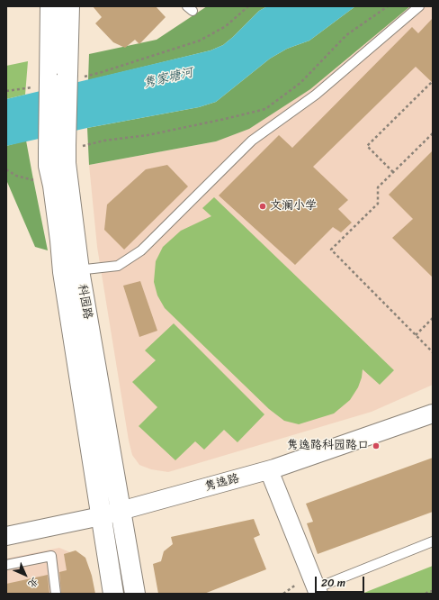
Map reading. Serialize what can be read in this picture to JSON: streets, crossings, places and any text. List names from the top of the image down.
{
  "streets": {
    "street": ["科园路", "隽逸路"]
  },
  "crossings": [
    ["科园路", "隽逸路"]
  ],
  "water": ["隽家塘河"],
  "places": ["文澜小学", "隽逸路科园路口"],
  "scale_bar": "20 m",
  "north": "bottom right"
}
